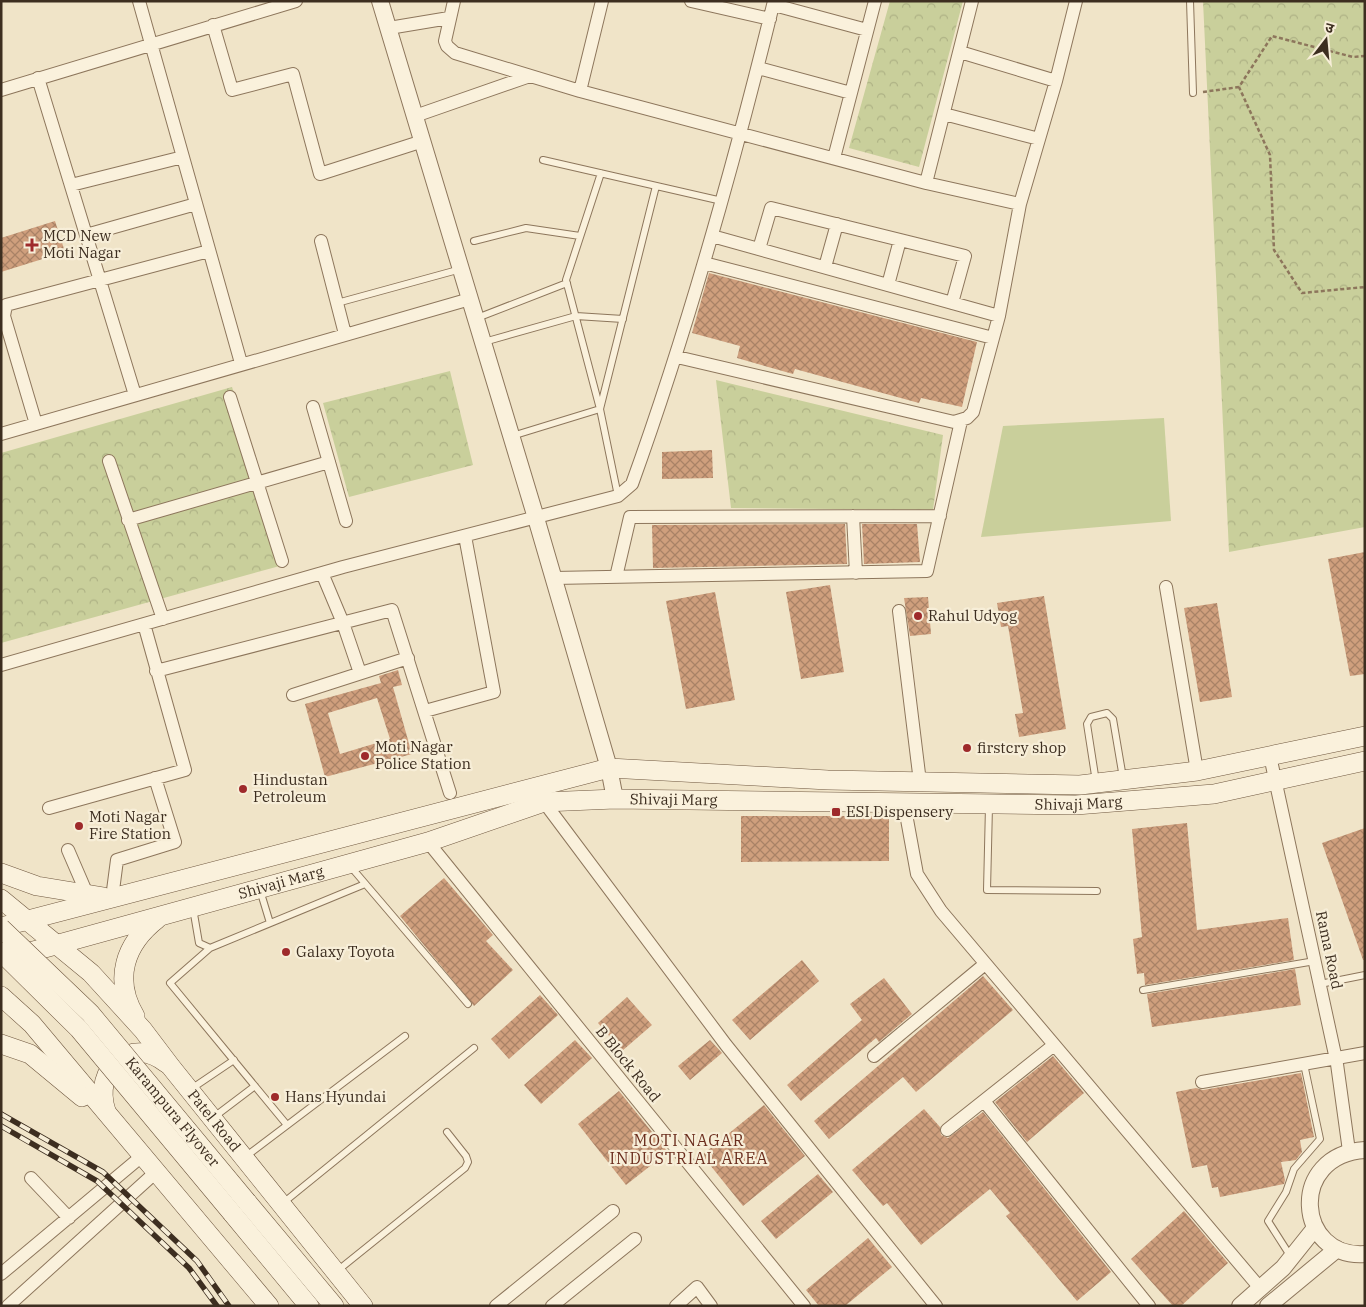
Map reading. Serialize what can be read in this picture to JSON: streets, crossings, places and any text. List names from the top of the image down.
{
  "streets": {
    "main road": ["Shivaji Marg", "Karampura Flyover", "Patel Road"],
    "street": ["Rama Road", "B Block Road"]
  },
  "crossings": [
    ["Shivaji Marg", "Rama Road"],
    ["Shivaji Marg", "B Block Road"],
    ["Shivaji Marg", "Karampura Flyover"],
    ["Shivaji Marg", "Patel Road"]
  ],
  "districts": ["MOTI NAGAR INDUSTRIAL AREA"],
  "places": {
    "health": ["MCD New Moti Nagar"],
    "other": [
      "Rahul Udyog",
      "firstcry shop",
      "Moti Nagar Police Station",
      "Hindustan Petroleum",
      "Moti Nagar Fire Station",
      "Galaxy Toyota",
      "Hans Hyundai"
    ],
    "transit": ["ESI Dispensery"]
  },
  "north": "top"
}
